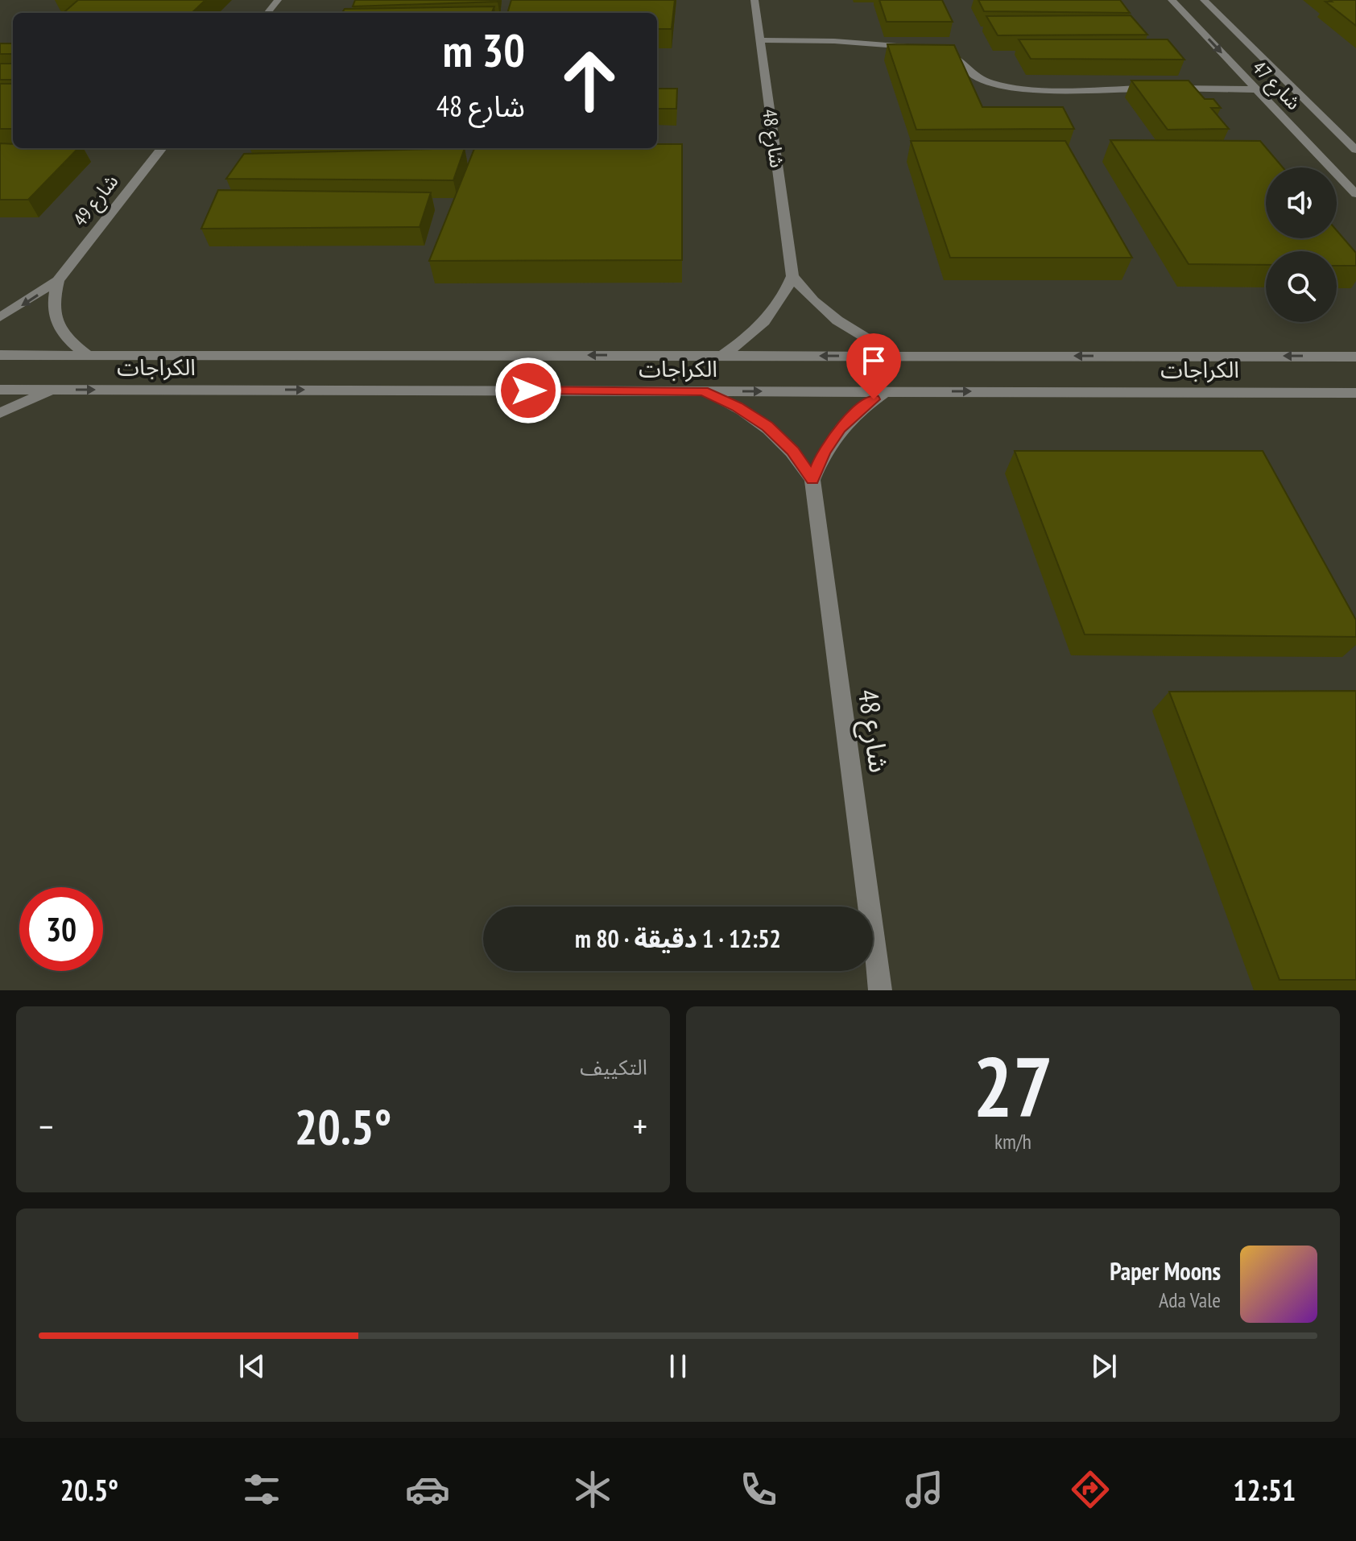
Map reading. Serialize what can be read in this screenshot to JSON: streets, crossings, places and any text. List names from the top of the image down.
{
  "streets": {
    "street": [
      "شارع 47",
      "شارع 48",
      "شارع 49",
      "الكراجات"
    ]
  },
  "crossings": [
    ["شارع 48", "الكراجات"]
  ],
  "page": {
    "turn": ["30 m", "شارع 48"],
    "limit": "30",
    "trip": "12:52 · 1 دقيقة · 80 m",
    "tile": [
      ["27", "km/h"],
      "التكييف"
    ],
    "heat": ["−", "20.5°", "+"],
    "song": ["Paper Moons", "Ada Vale"],
    "tabs": ["12:51", "20.5°"]
  }
}
